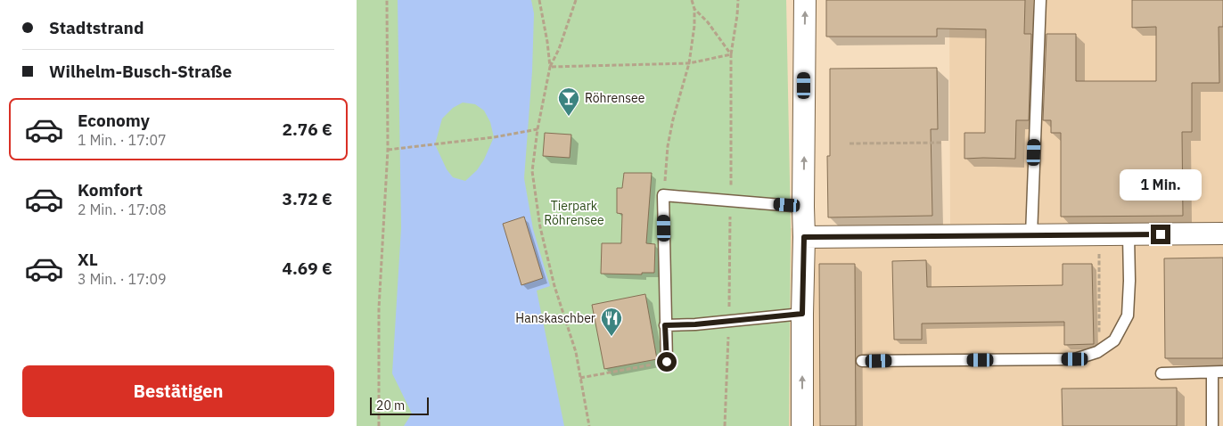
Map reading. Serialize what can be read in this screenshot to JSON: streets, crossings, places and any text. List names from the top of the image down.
{
  "parks": ["Tierpark Röhrensee"],
  "places": {
    "bar": ["Röhrensee"],
    "restaurant": ["Hanskaschber"]
  },
  "scale_bar": "20 m",
  "page": {
    "banner": ["Stadtstrand", "Wilhelm-Busch-Straße"],
    "list": [
      {
        "name": "Economy",
        "note": "1 Min. · 17:07",
        "value": "2.76 €"
      },
      {
        "name": "Komfort",
        "note": "2 Min. · 17:08",
        "value": "3.72 €"
      },
      {
        "name": "XL",
        "note": "3 Min. · 17:09",
        "value": "4.69 €"
      }
    ],
    "bubble": "1 Min.",
    "buttons": "Bestätigen",
    "scale": "20 m"
  }
}
